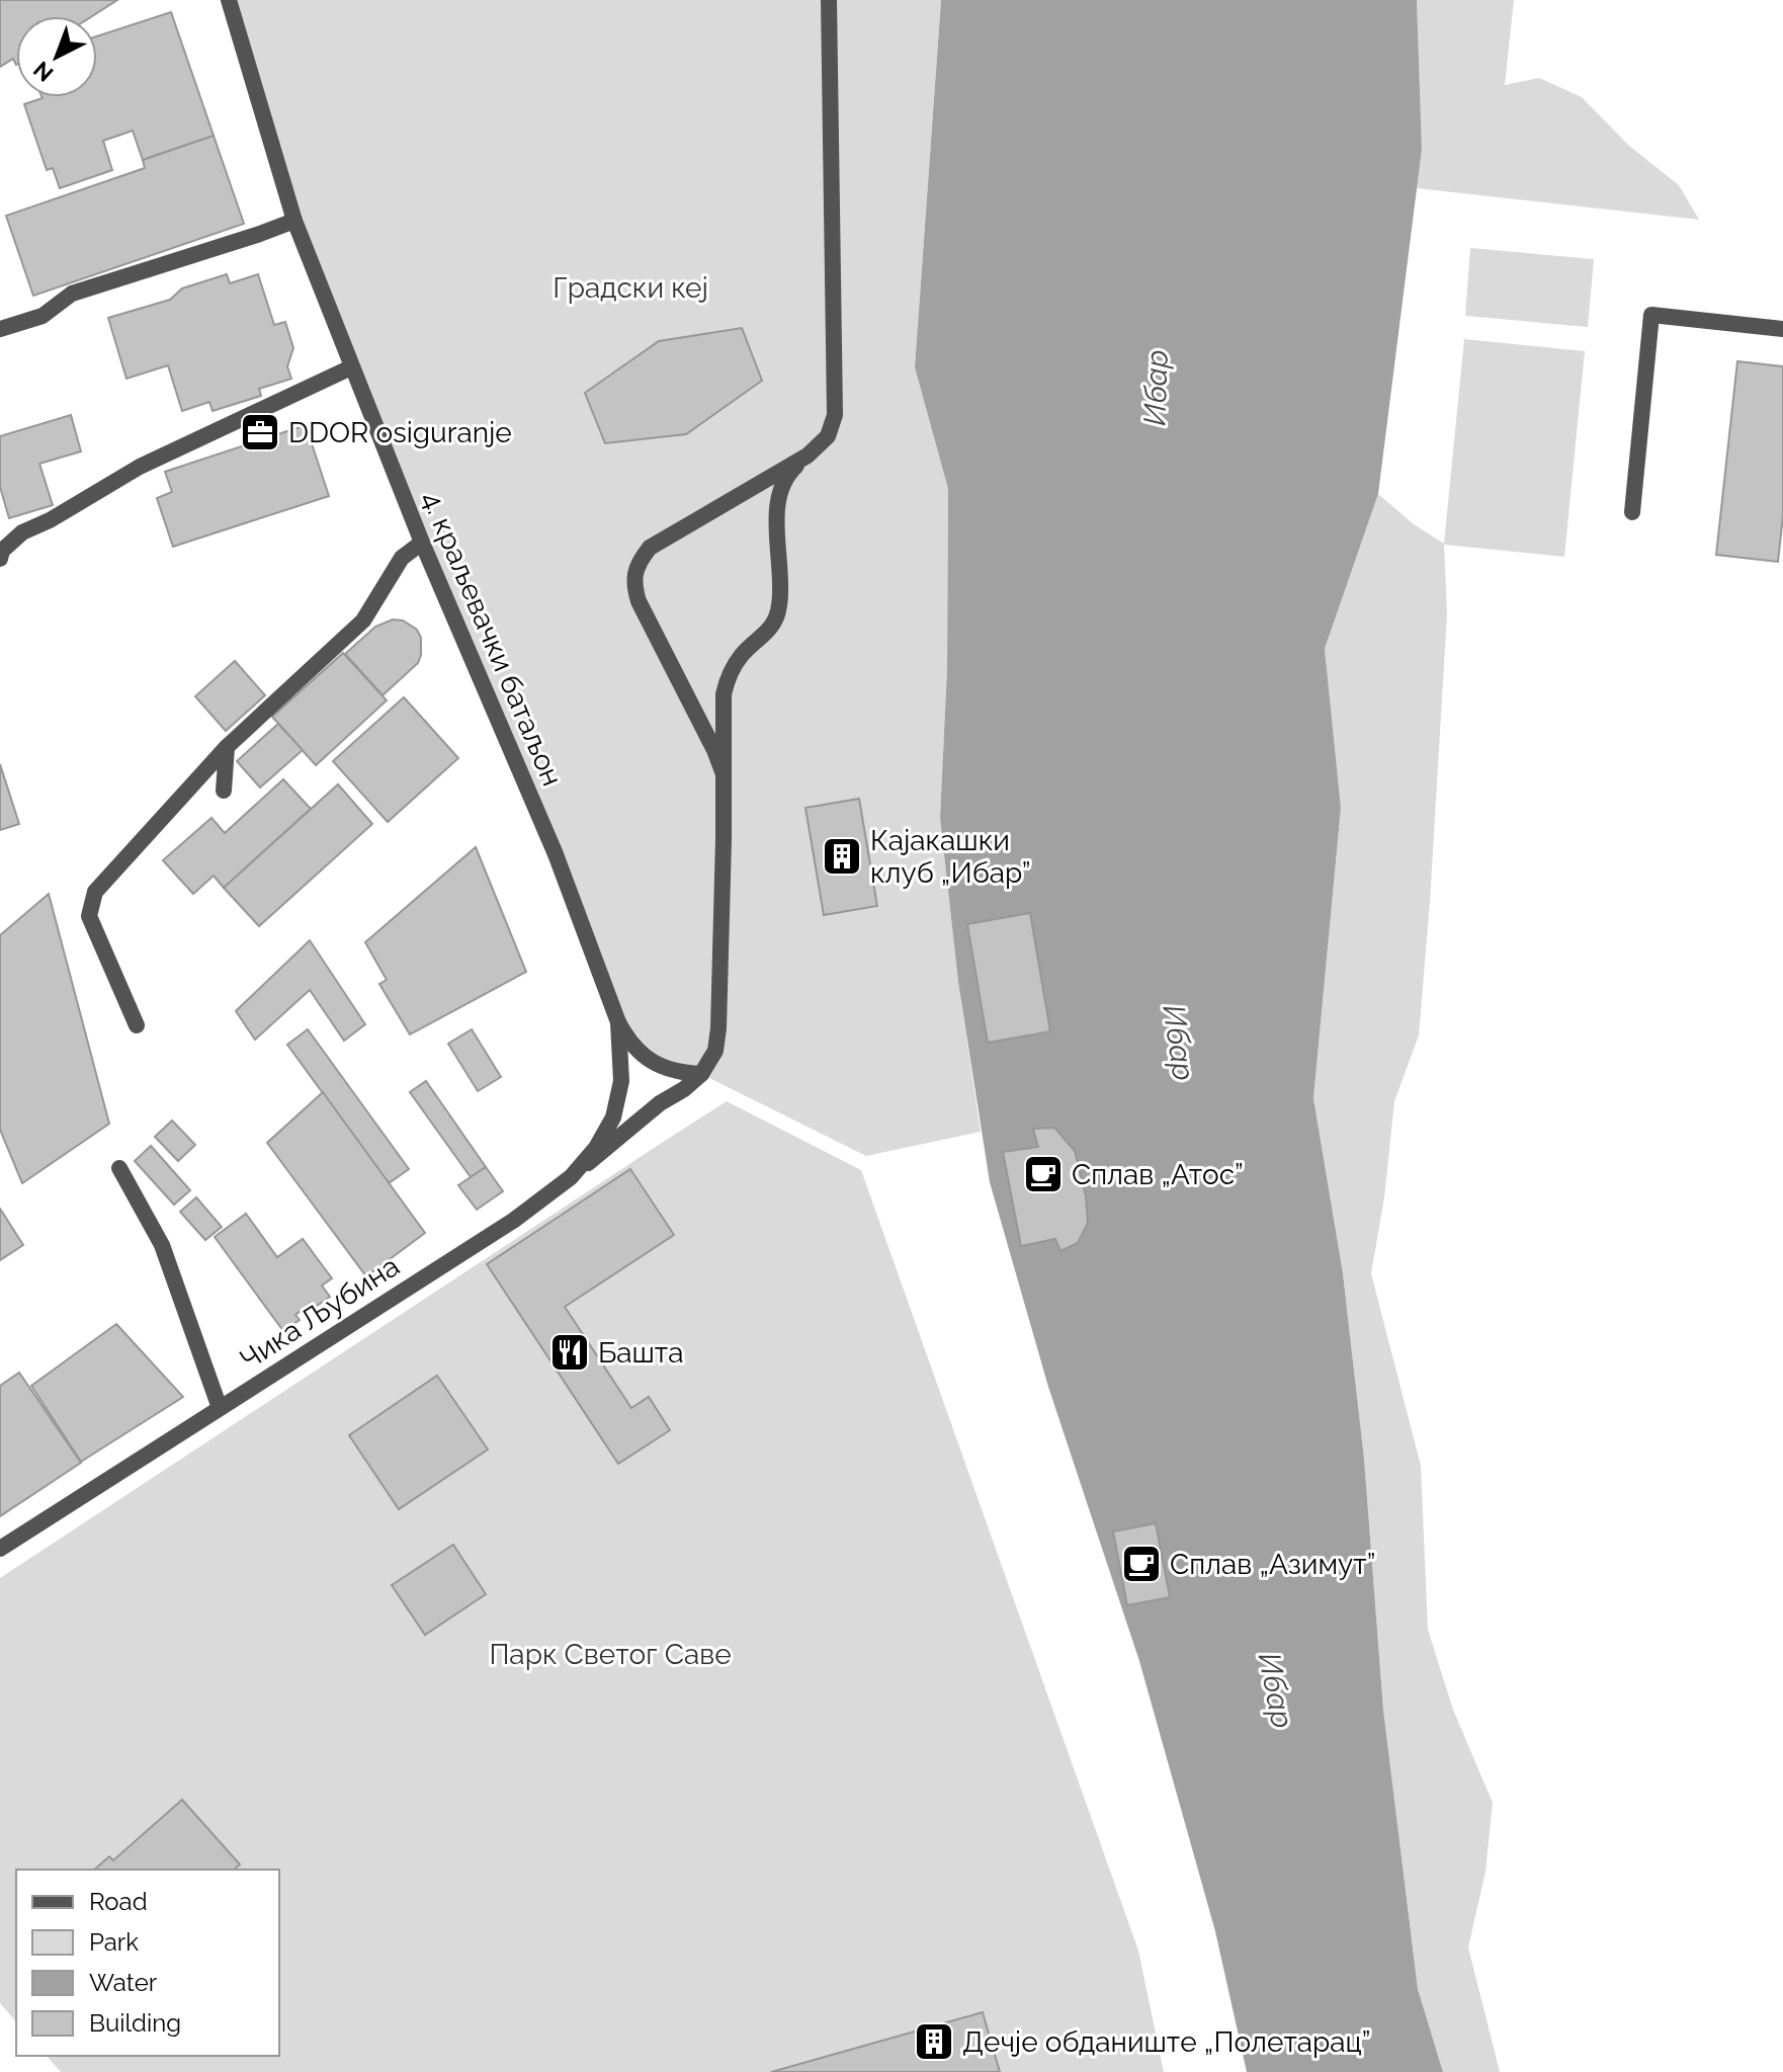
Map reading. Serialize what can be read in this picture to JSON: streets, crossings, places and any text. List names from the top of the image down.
{
  "streets": {
    "street": ["4. краљевачки батаљон", "Чика Љубина"]
  },
  "crossings": [
    ["4. краљевачки батаљон", "Чика Љубина"]
  ],
  "water": ["Ибар"],
  "parks": ["Градски кеј", "Парк Светог Саве"],
  "places": {
    "office": ["DDOR osiguranje"],
    "building": ["Кајакашки клуб „Ибар”", "Дечје обданиште „Полетарац”"],
    "cafe": ["Сплав „Атос”", "Сплав „Азимут”"],
    "restaurant": ["Башта"]
  },
  "legend": [
    "Road",
    "Park",
    "Water",
    "Building"
  ],
  "north": "bottom left"
}
